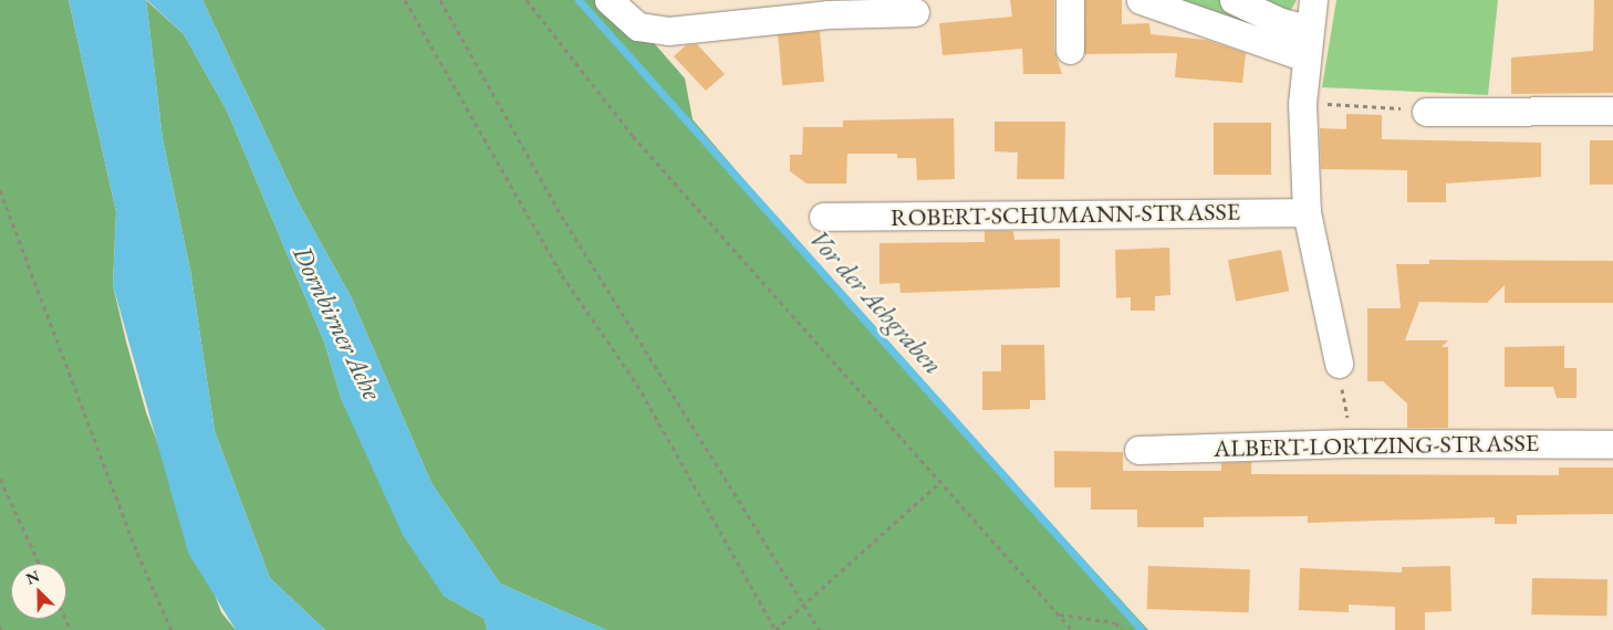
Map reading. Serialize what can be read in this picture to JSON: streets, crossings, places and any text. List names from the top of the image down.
{
  "streets": {
    "street": ["ROBERT-SCHUMANN-STRASSE", "ALBERT-LORTZING-STRASSE"]
  },
  "water": ["Vor der Achgraben", "Dornbirner Ache"],
  "north": "top left"
}
